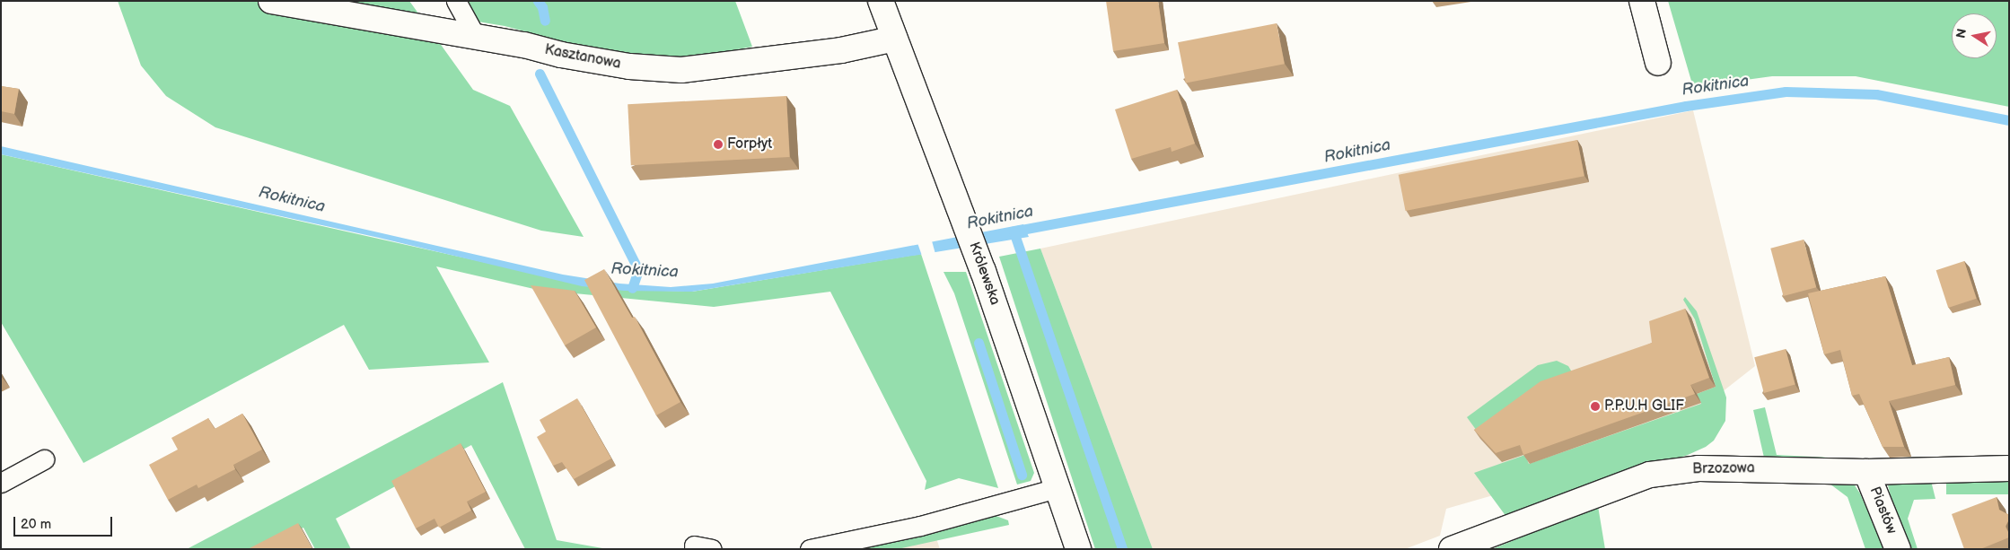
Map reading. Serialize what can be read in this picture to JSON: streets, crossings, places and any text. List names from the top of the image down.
{
  "streets": {
    "street": [
      "Kasztanowa",
      "Królewska",
      "Brzozowa",
      "Piastów"
    ]
  },
  "crossings": [
    ["Kasztanowa", "Królewska"],
    ["Brzozowa", "Piastów"]
  ],
  "water": ["Rokitnica"],
  "places": ["Forpłyt", "P.P.U.H GLIF"],
  "scale_bar": "20 m",
  "north": "left"
}
